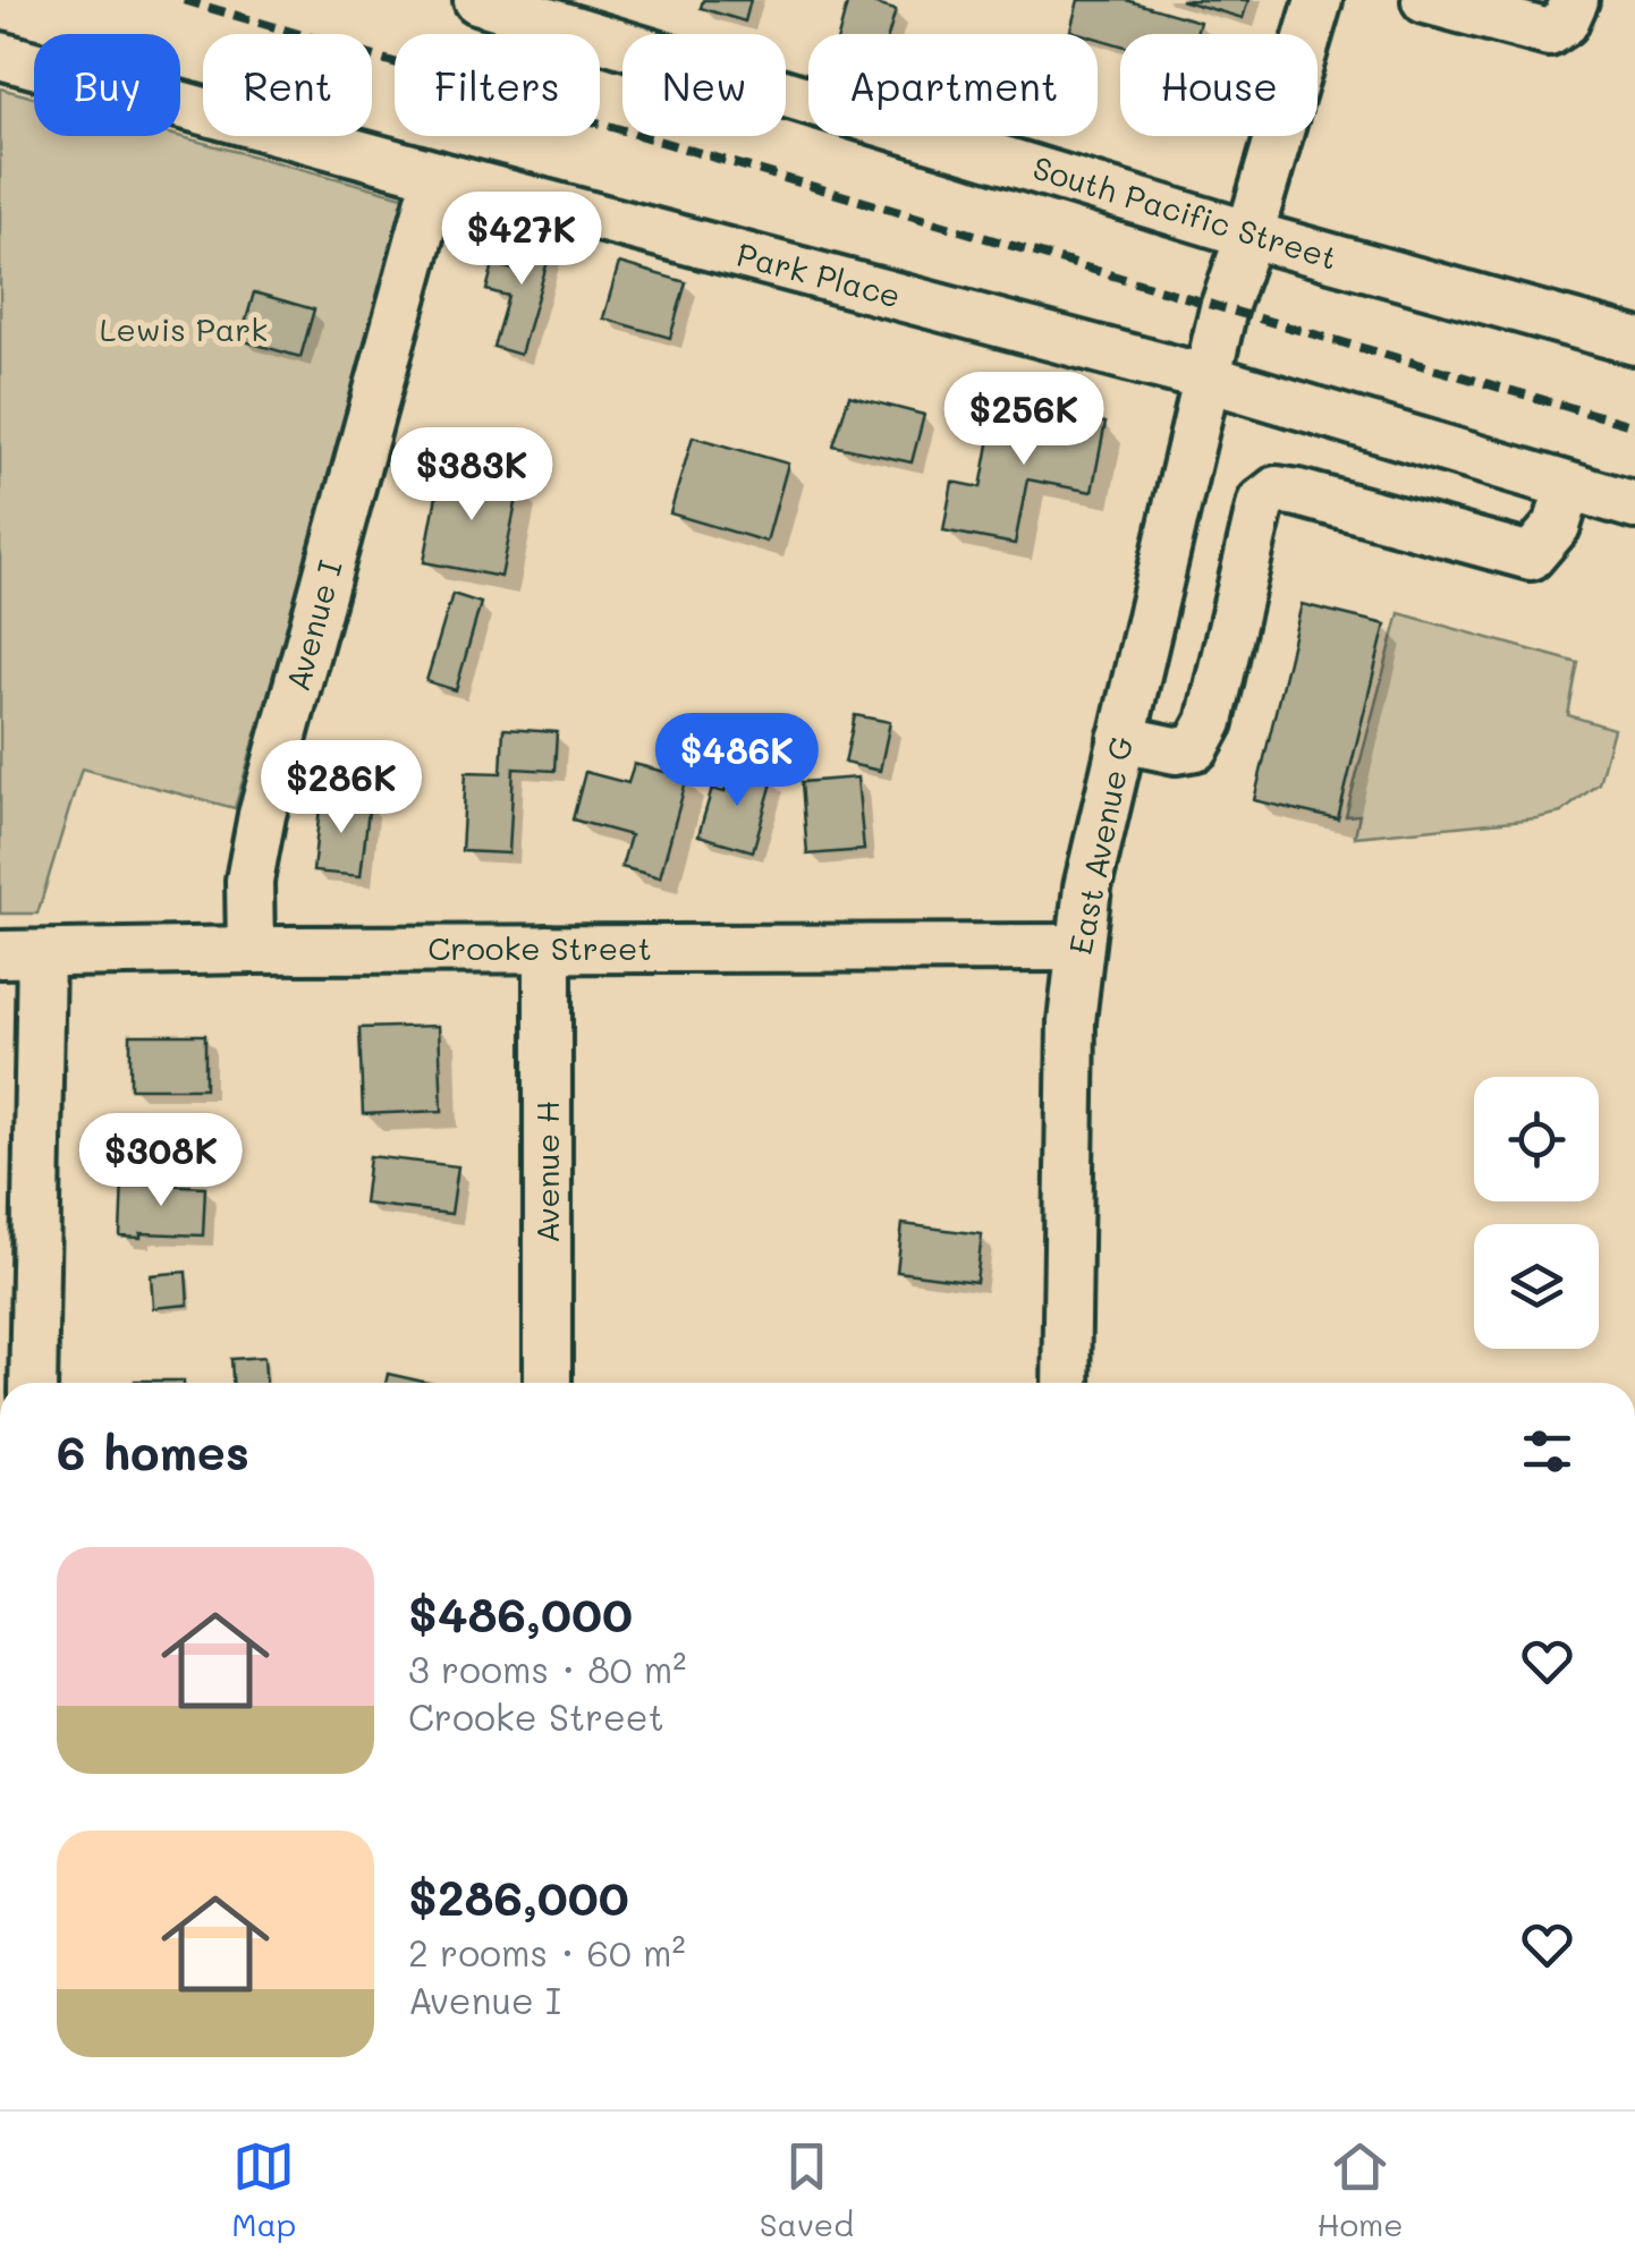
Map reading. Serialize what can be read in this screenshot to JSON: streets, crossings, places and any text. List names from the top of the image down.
{
  "streets": {
    "street": [
      "South Pacific Street",
      "Park Place",
      "Avenue I",
      "East Avenue G",
      "Crooke Street",
      "Avenue H"
    ]
  },
  "crossings": [
    ["South Pacific Street", "East Avenue G"],
    ["Park Place", "Avenue I"],
    ["Park Place", "East Avenue G"],
    ["Avenue I", "Crooke Street"],
    ["East Avenue G", "Crooke Street"],
    ["Crooke Street", "Avenue H"]
  ],
  "parks": ["Lewis Park"],
  "page": {
    "chip": [
      "Buy",
      "Rent",
      "Filters",
      "New",
      "Apartment",
      "House"
    ],
    "price": [
      "$427K",
      "$256K",
      "$383K",
      "$486K",
      "$286K",
      "$308K"
    ],
    "heading": "6 homes",
    "list": [
      {
        "name": "$486,000",
        "note": "3 rooms · 80 m² · Crooke Street"
      },
      {
        "name": "$286,000",
        "note": "2 rooms · 60 m² · Avenue I"
      }
    ],
    "tabs": ["Map", "Saved", "Home"]
  }
}
